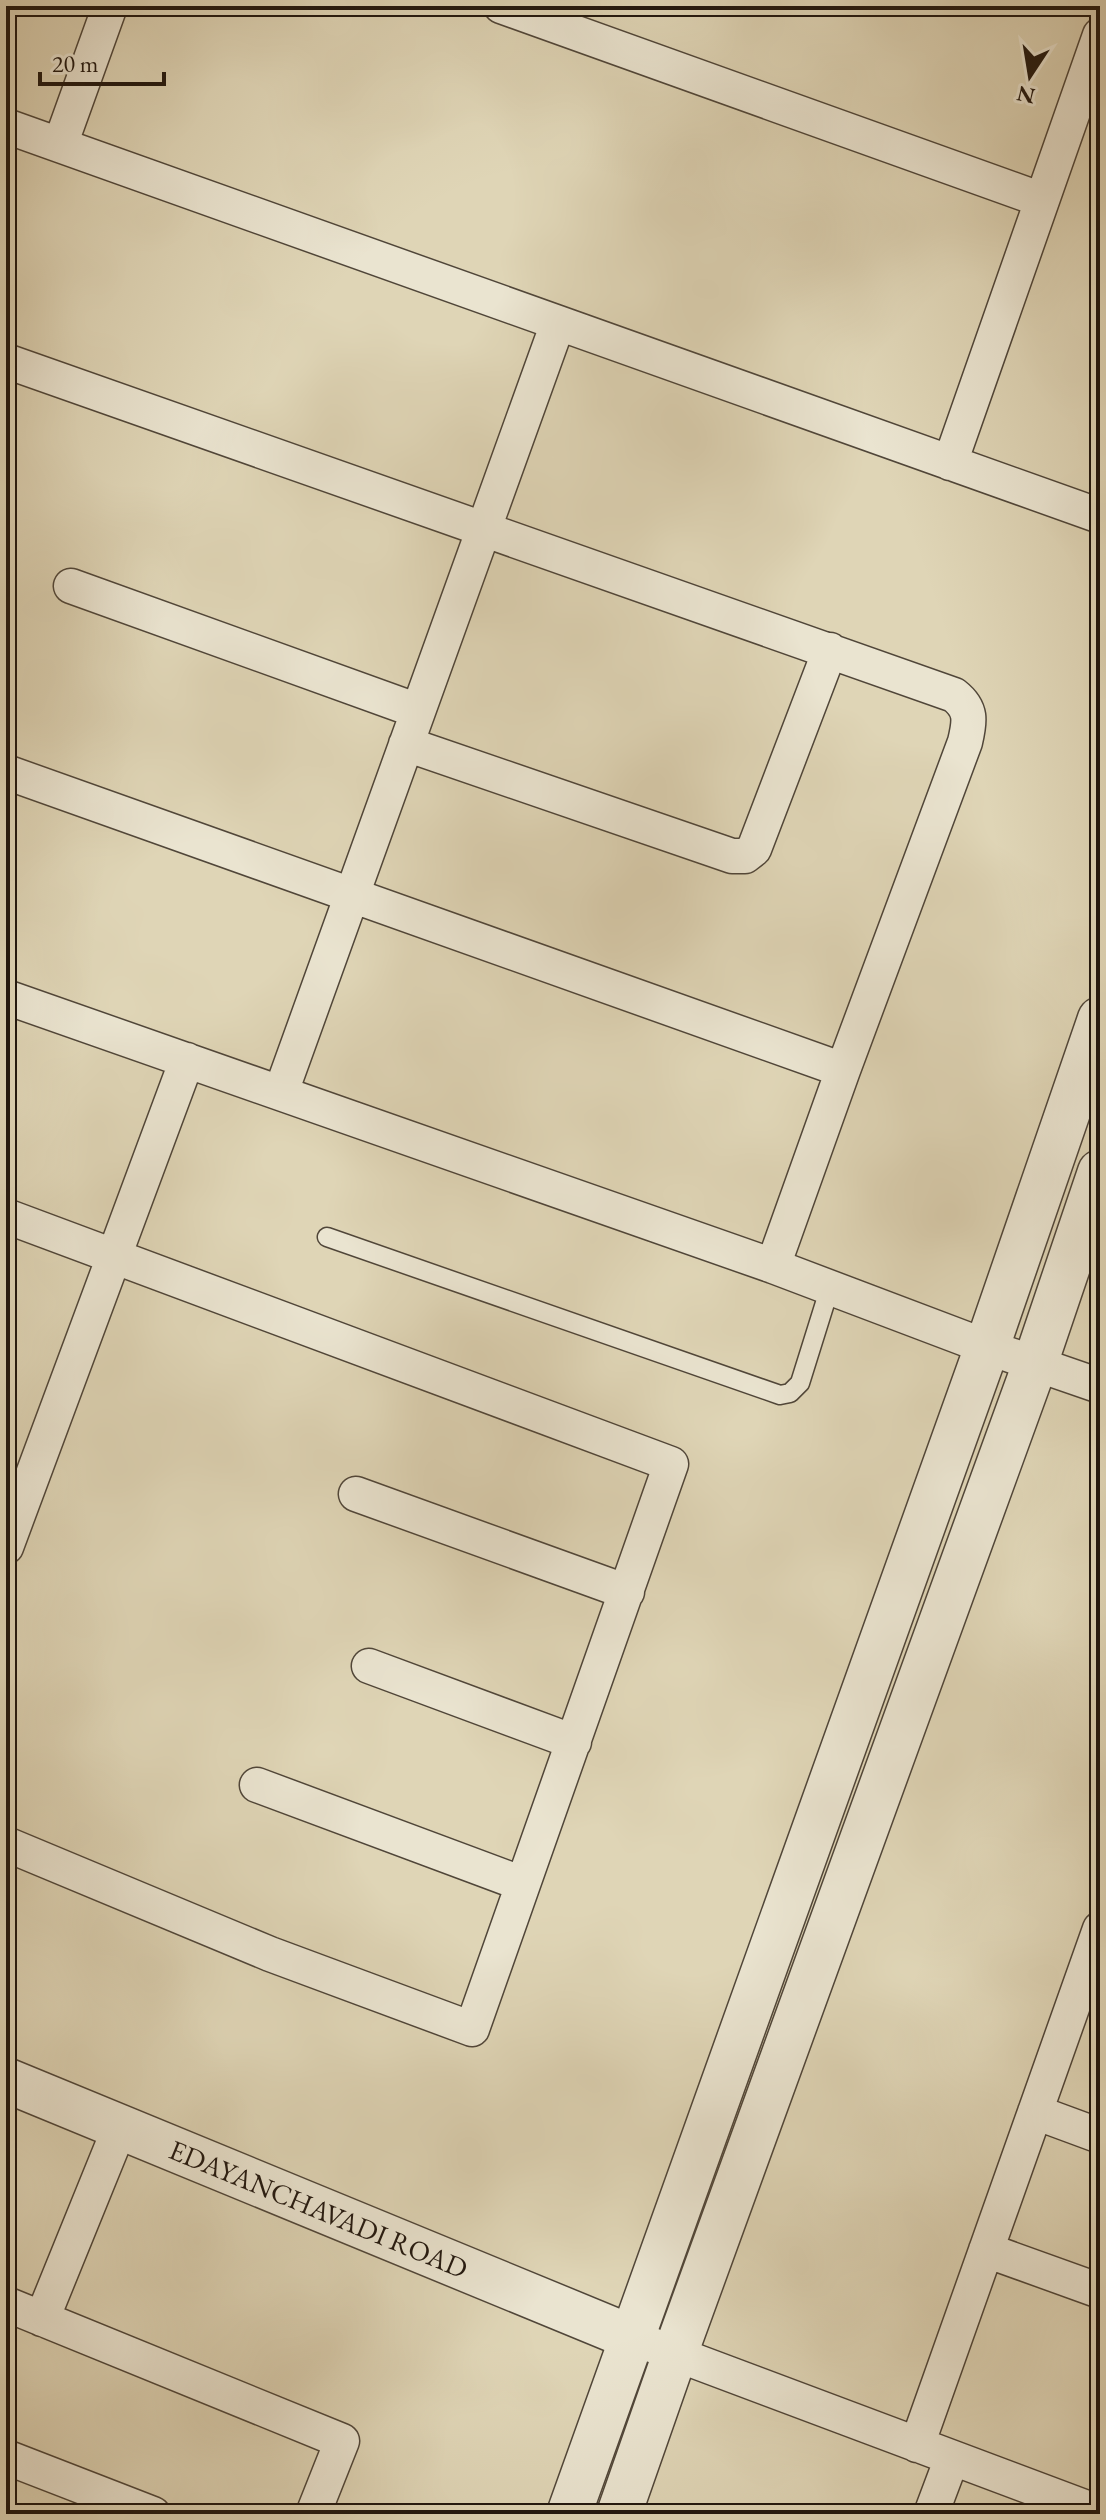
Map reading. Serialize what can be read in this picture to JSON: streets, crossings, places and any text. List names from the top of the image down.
{
  "streets": {
    "street": ["EDAYANCHAVADI ROAD"]
  },
  "scale_bar": "20 m",
  "north": "bottom"
}
